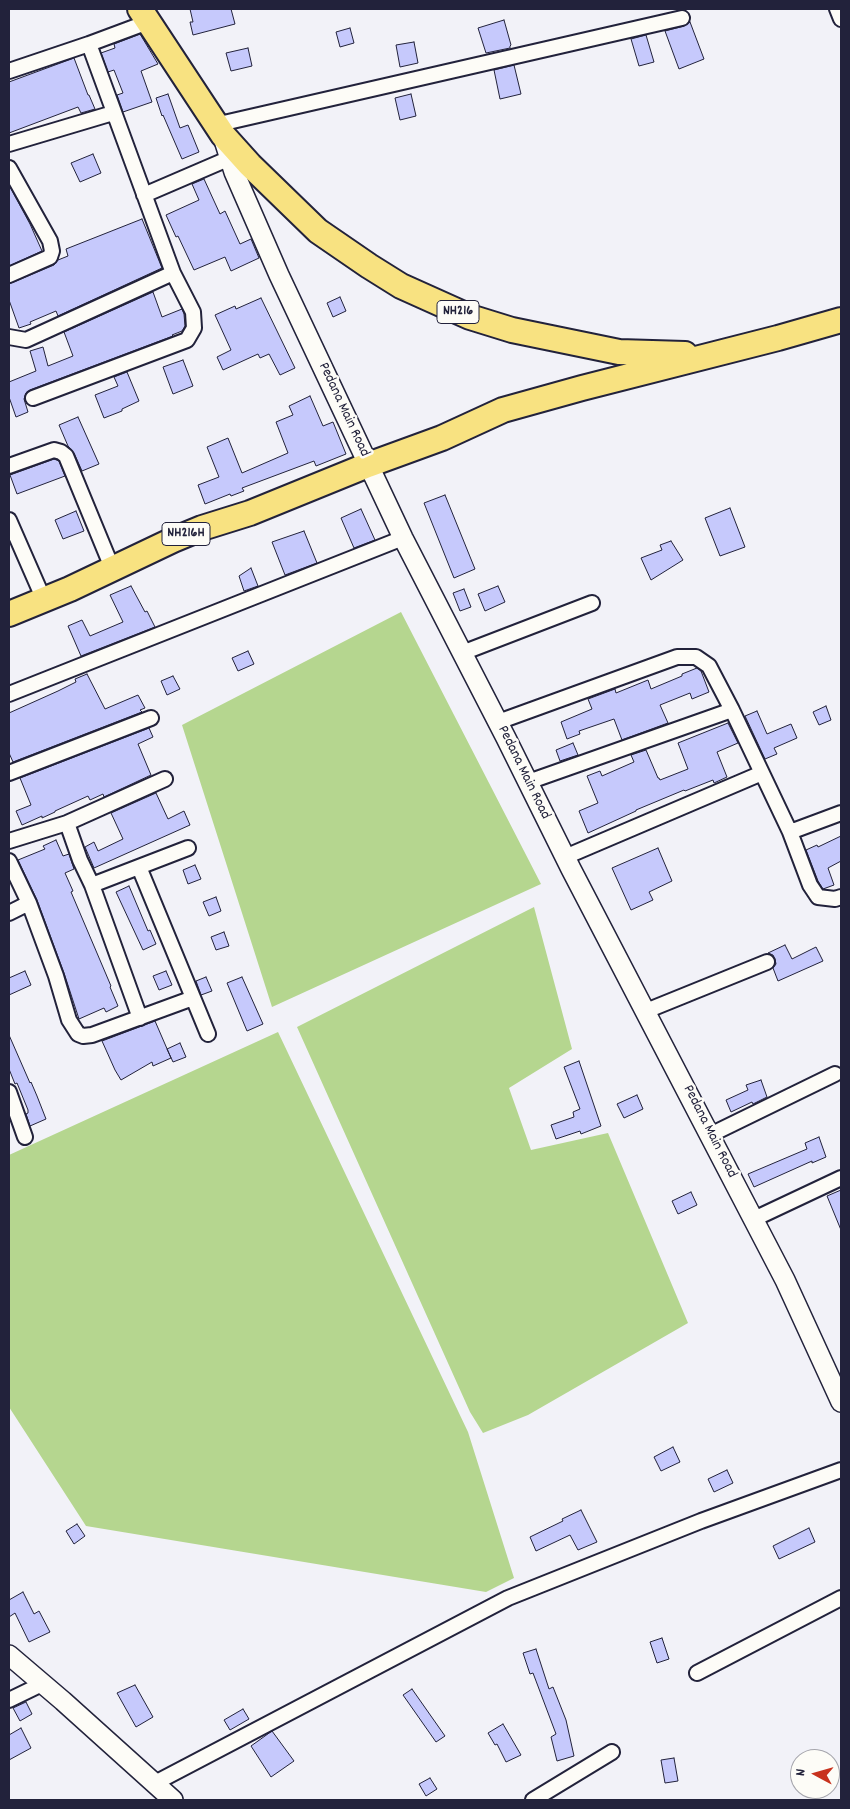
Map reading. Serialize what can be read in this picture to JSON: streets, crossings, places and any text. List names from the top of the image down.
{
  "streets": {
    "highway": ["NH216", "NH216H"],
    "main road": ["Pedana Main Road"]
  },
  "crossings": [
    ["NH216", "Pedana Main Road"],
    ["NH216", "NH216H"],
    ["Pedana Main Road", "NH216H"]
  ],
  "north": "left"
}
